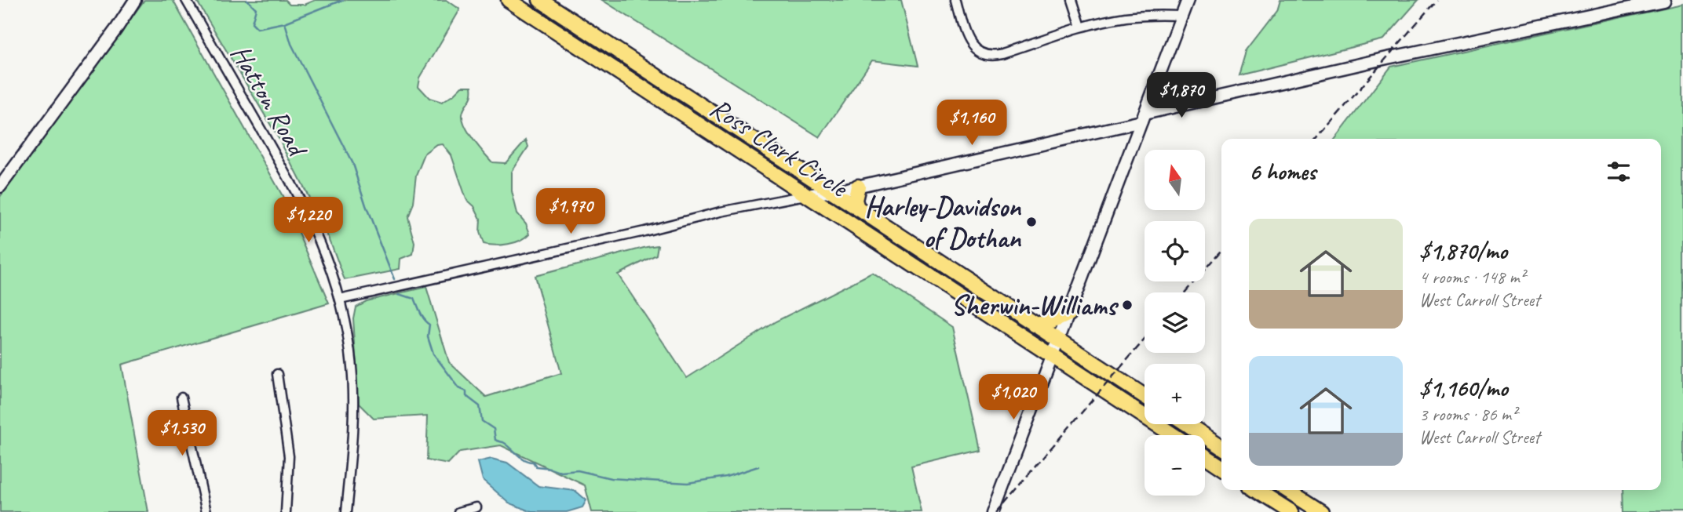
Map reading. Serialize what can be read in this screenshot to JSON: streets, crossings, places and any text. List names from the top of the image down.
{
  "streets": {
    "highway": ["Ross Clark Circle"],
    "street": ["Hatton Road"]
  },
  "places": ["Harley-Davidson of Dothan", "Sherwin-Williams"],
  "north": "top",
  "page": {
    "price": [
      "$1,870",
      "$1,160",
      "$1,970",
      "$1,220",
      "$1,020",
      "$1,530"
    ],
    "heading": "6 homes",
    "map_buttons": ["+", "−"],
    "list": [
      {
        "name": "$1,870/mo",
        "note": "4 rooms · 148 m² · West Carroll Street"
      },
      {
        "name": "$1,160/mo",
        "note": "3 rooms · 86 m² · West Carroll Street"
      }
    ]
  }
}
